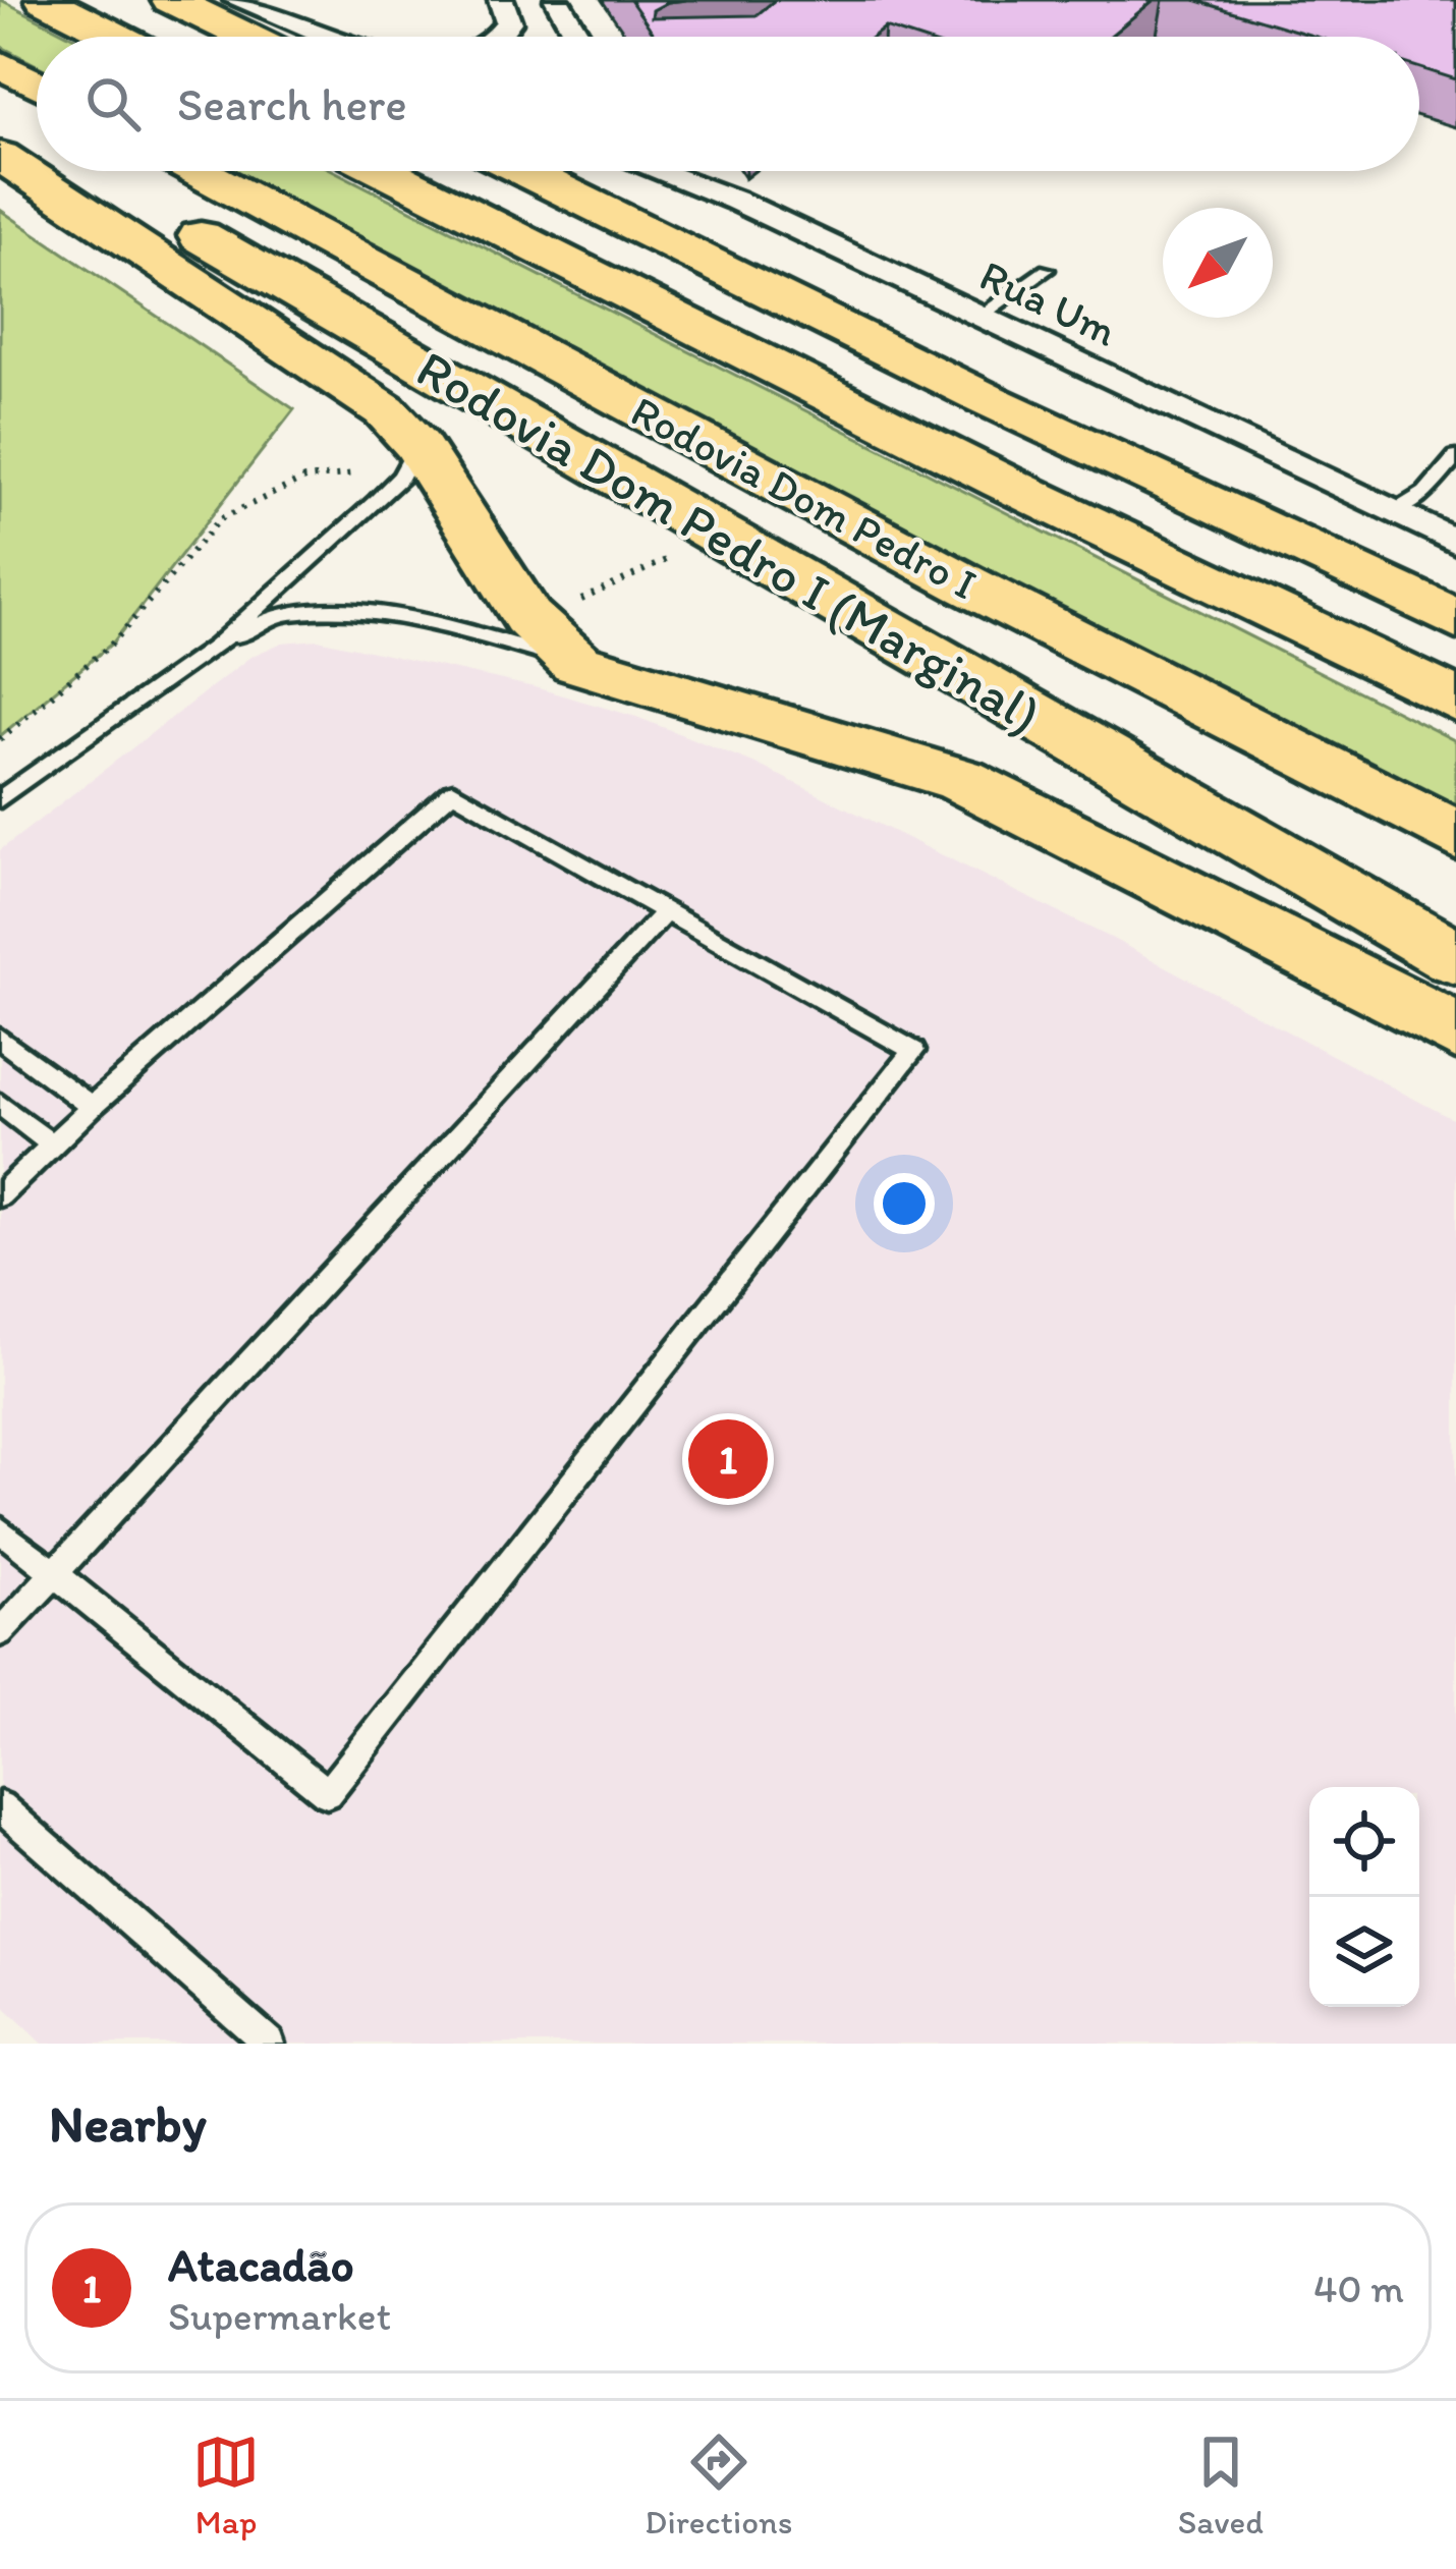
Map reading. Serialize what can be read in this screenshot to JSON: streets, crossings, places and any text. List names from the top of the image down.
{
  "streets": {
    "highway": ["Rodovia Dom Pedro I", "Rodovia Dom Pedro I (Marginal)"],
    "street": ["Rua Um"]
  },
  "north": "bottom left",
  "page": {
    "search": "Search here",
    "pins": "1",
    "heading": "Nearby",
    "list": [
      {
        "mark": "1",
        "name": "Atacadão",
        "note": "Supermarket",
        "value": "40 m"
      }
    ],
    "nav": ["Map", "Directions", "Saved"]
  }
}
